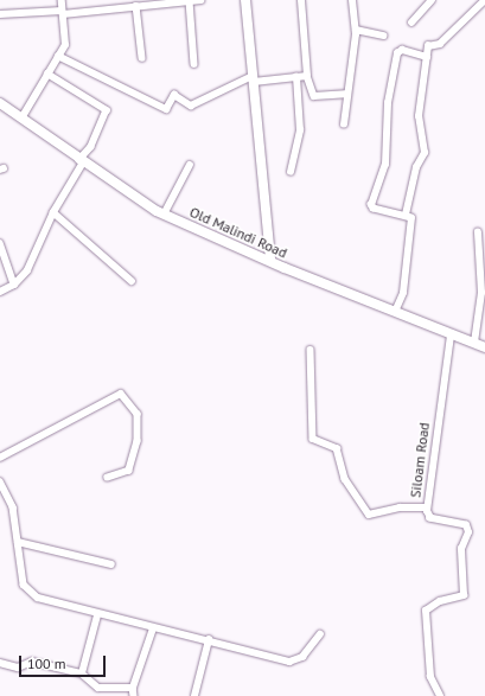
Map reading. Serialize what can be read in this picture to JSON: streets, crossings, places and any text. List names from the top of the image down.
{
  "streets": {
    "main road": ["Old Malindi Road"],
    "street": ["Siloam Road"]
  },
  "crossings": [
    ["Old Malindi Road", "Siloam Road"]
  ],
  "scale_bar": "100 m"
}
